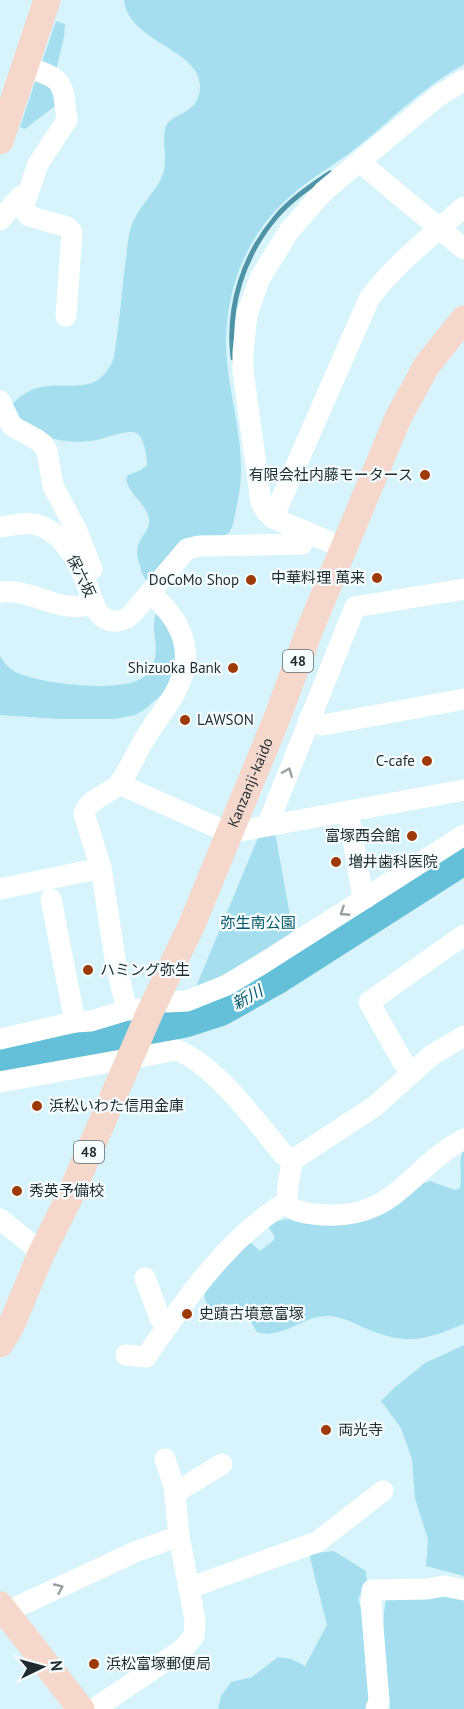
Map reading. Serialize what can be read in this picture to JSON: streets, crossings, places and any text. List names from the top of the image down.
{
  "streets": {
    "main road": ["48", "Kanzanji-kaido"],
    "street": ["保六坂"]
  },
  "water": ["新川"],
  "parks": ["弥生南公園"],
  "places": [
    "有限会社内藤モータース",
    "中華料理 萬来",
    "DoCoMo Shop",
    "Shizuoka Bank",
    "LAWSON",
    "C-cafe",
    "富塚西会館",
    "増井歯科医院",
    "ハミング弥生",
    "浜松いわた信用金庫",
    "秀英予備校",
    "史蹟古墳意富塚",
    "両光寺",
    "浜松富塚郵便局"
  ],
  "north": "right"
}
